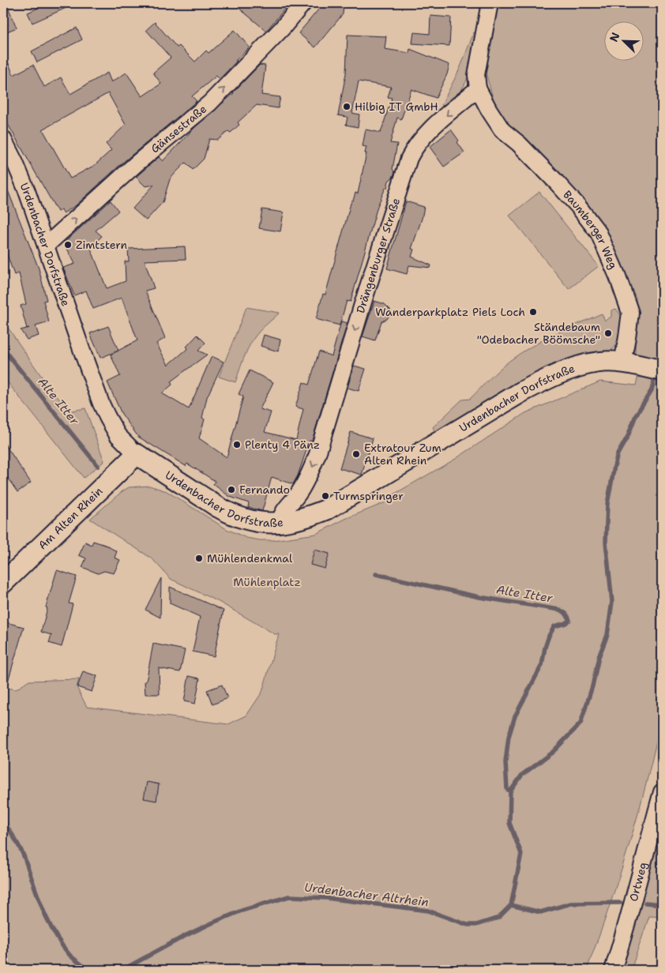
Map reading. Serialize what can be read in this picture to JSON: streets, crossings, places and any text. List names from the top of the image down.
{
  "streets": {
    "street": [
      "Gänsestraße",
      "Baumberger Weg",
      "Urdenbacher Dorfstraße",
      "Drängenburger Straße",
      "Am Alten Rhein",
      "Ortweg"
    ]
  },
  "crossings": [
    ["Gänsestraße", "Urdenbacher Dorfstraße"],
    ["Baumberger Weg", "Urdenbacher Dorfstraße"],
    ["Baumberger Weg", "Drängenburger Straße"],
    ["Urdenbacher Dorfstraße", "Drängenburger Straße"],
    ["Urdenbacher Dorfstraße", "Am Alten Rhein"]
  ],
  "one_way": ["Gänsestraße", "Drängenburger Straße"],
  "water": ["Alte Itter", "Urdenbacher Altrhein"],
  "parks": ["Mühlenplatz"],
  "places": [
    "Hilbig IT GmbH",
    "Zimtstern",
    "Wanderparkplatz Piels Loch",
    "Ständebaum \"Odebacher Böömsche\"",
    "Plenty 4 Pänz",
    "Extratour Zum Alten Rhein",
    "Fernando",
    "Turmspringer",
    "Mühlendenkmal"
  ],
  "north": "top left"
}
